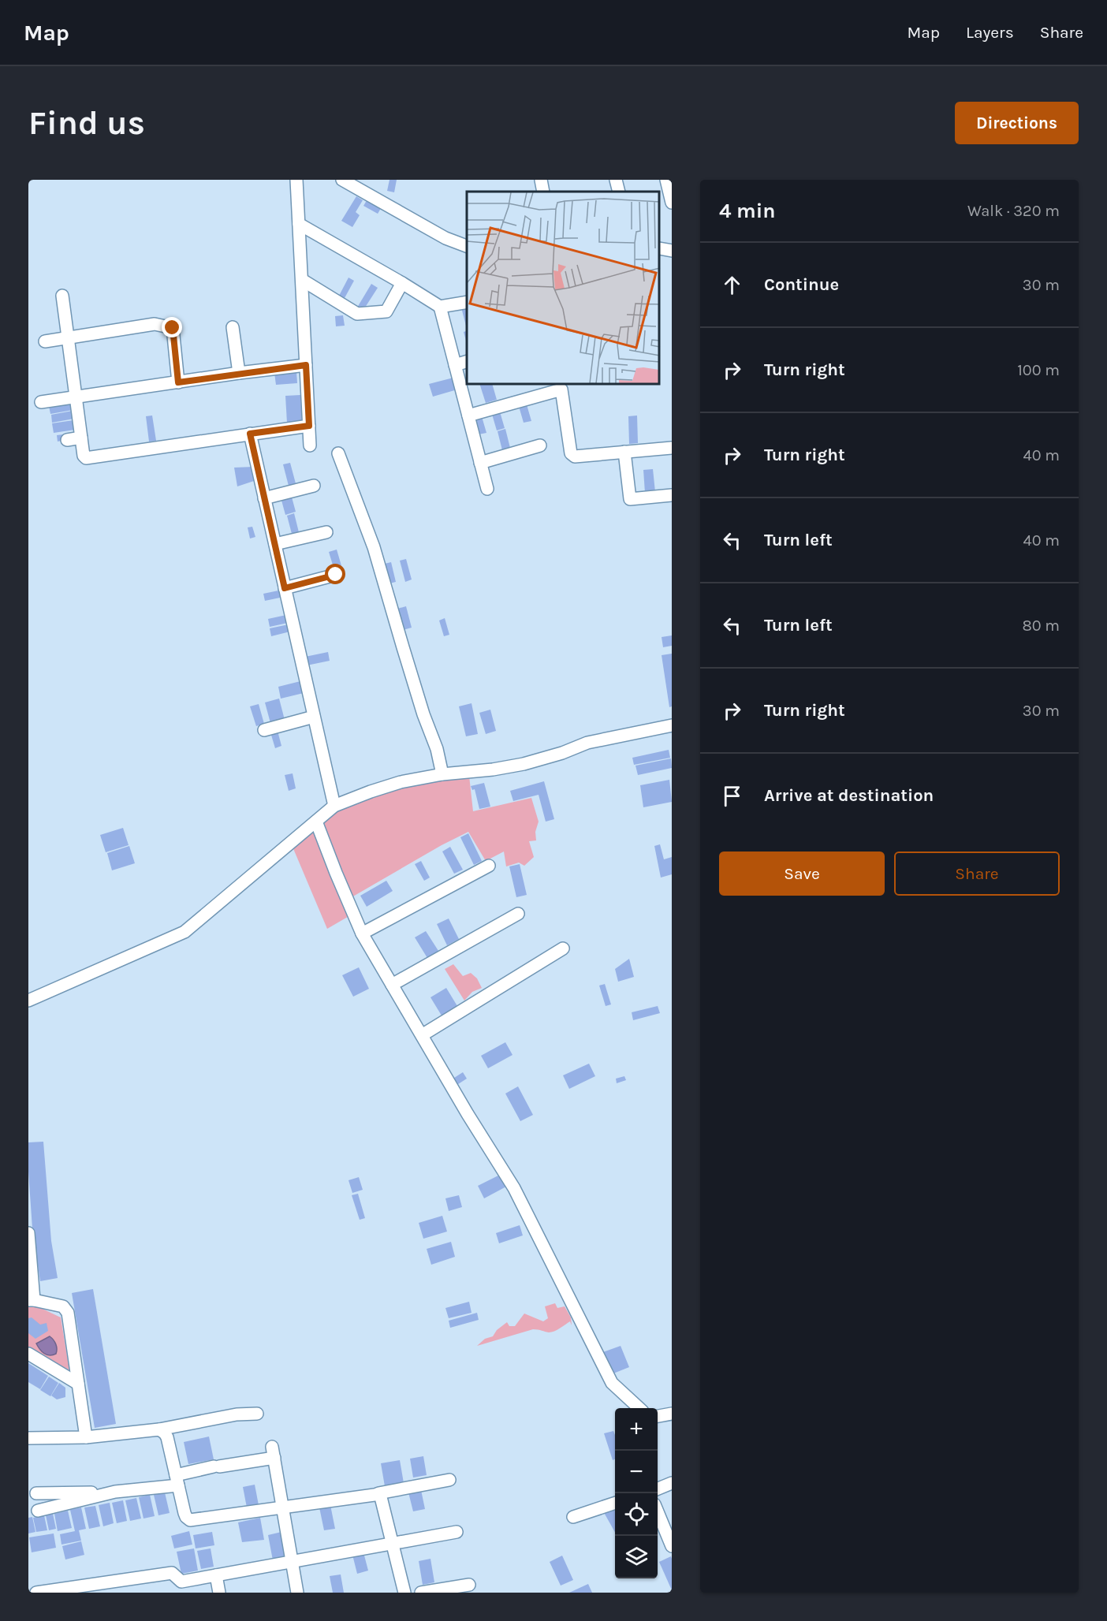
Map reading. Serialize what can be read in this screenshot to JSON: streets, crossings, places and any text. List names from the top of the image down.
{
  "page": {
    "header": "Map",
    "nav": ["Map", "Layers", "Share"],
    "buttons": [
      "Directions",
      ["Save", "Share"]
    ],
    "title": "Find us",
    "heading": ["4 min", "Walk · 320 m"],
    "list": [
      ["Continue", "30 m"],
      ["Turn right", "100 m"],
      ["Turn right", "40 m"],
      ["Turn left", "40 m"],
      ["Turn left", "80 m"],
      ["Turn right", "30 m"],
      "Arrive at destination"
    ],
    "map_buttons": ["+", "−"]
  }
}
